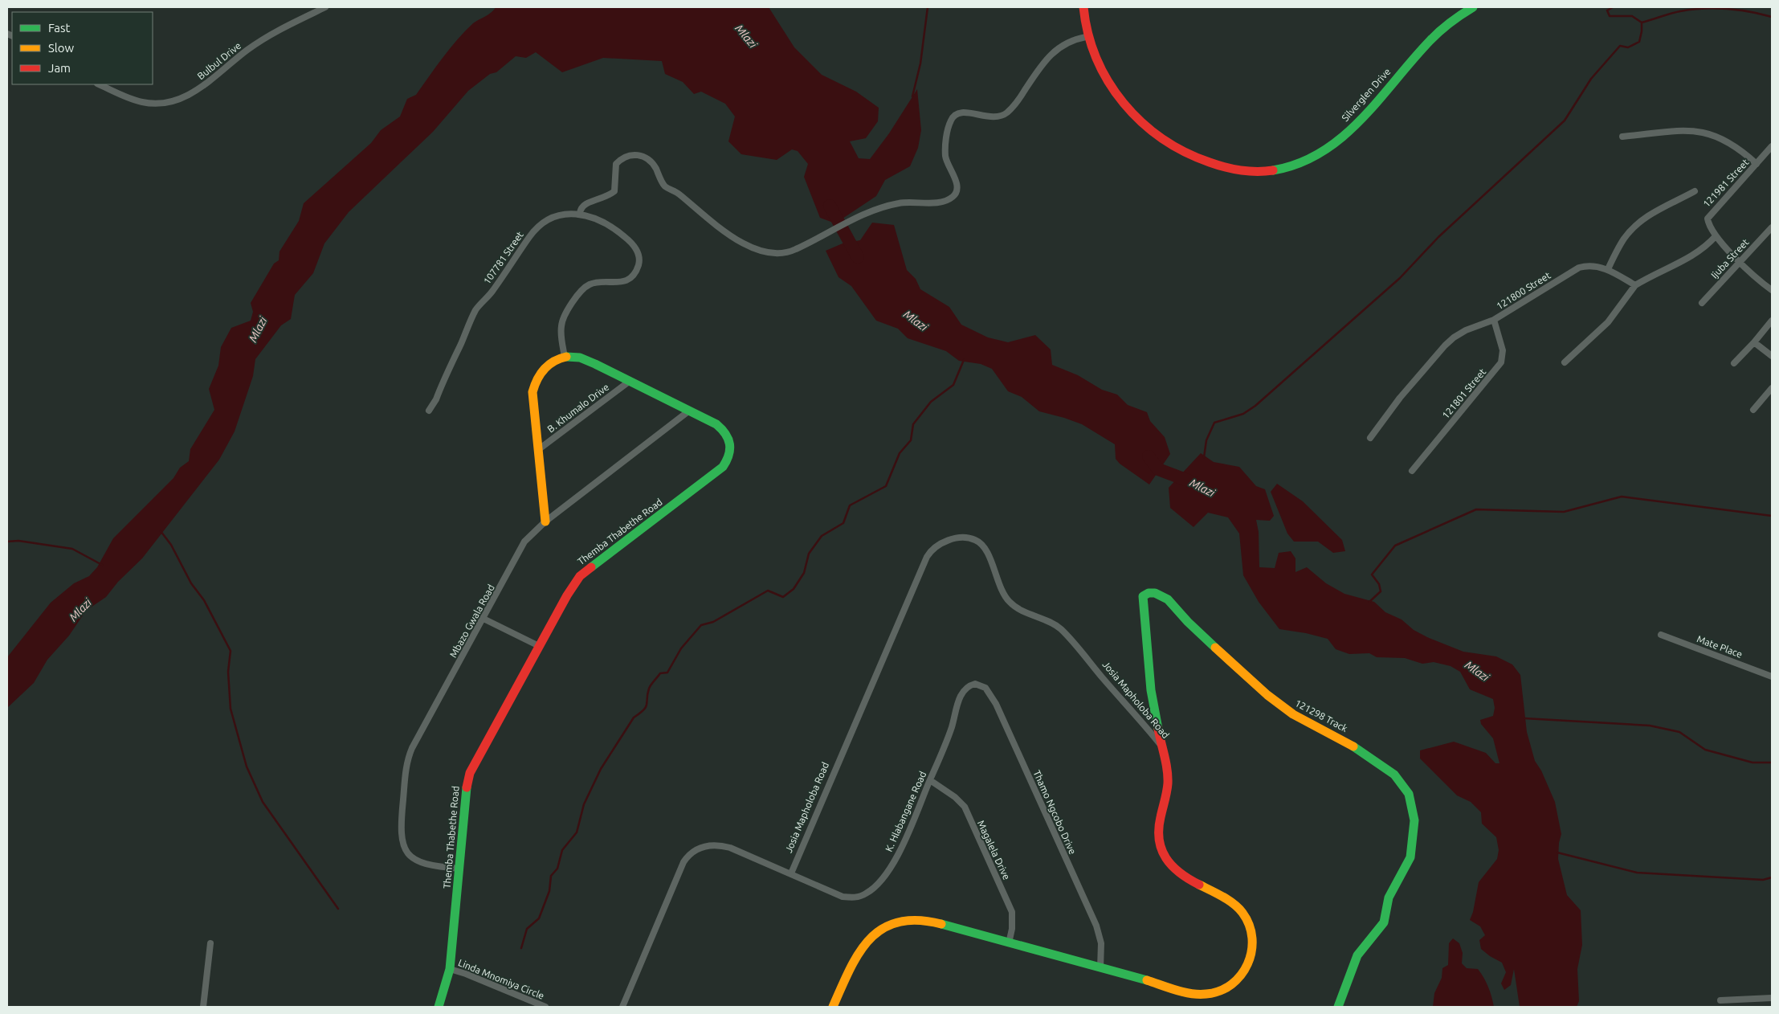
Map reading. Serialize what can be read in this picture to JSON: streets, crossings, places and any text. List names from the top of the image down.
{
  "streets": {
    "street": [
      "Bulbul Drive",
      "Silverglen Drive",
      "121981 Street",
      "107781 Street",
      "Ijuba Street",
      "121800 Street",
      "121801 Street",
      "B. Khumalo Drive",
      "Themba Thabethe Road",
      "Mbazo Gwala Road",
      "Mate Place",
      "Josia Mapholoba Road",
      "121298 Track",
      "K. Hlabangane Road",
      "Thamo Ngcobo Drive",
      "Magalela Drive",
      "Linda Mnomiya Circle"
    ]
  },
  "crossings": [
    ["121981 Street", "Ijuba Street"],
    ["107781 Street", "Themba Thabethe Road"],
    ["121800 Street", "121801 Street"],
    ["B. Khumalo Drive", "Themba Thabethe Road"],
    ["Themba Thabethe Road", "Mbazo Gwala Road"],
    ["Themba Thabethe Road", "Linda Mnomiya Circle"],
    ["Josia Mapholoba Road", "121298 Track"],
    ["Josia Mapholoba Road", "K. Hlabangane Road"],
    ["Josia Mapholoba Road", "Thamo Ngcobo Drive"],
    ["Josia Mapholoba Road", "Magalela Drive"],
    ["K. Hlabangane Road", "Thamo Ngcobo Drive"],
    ["K. Hlabangane Road", "Magalela Drive"]
  ],
  "water": ["Mlazi"],
  "legend": ["Fast", "Slow", "Jam"]
}
